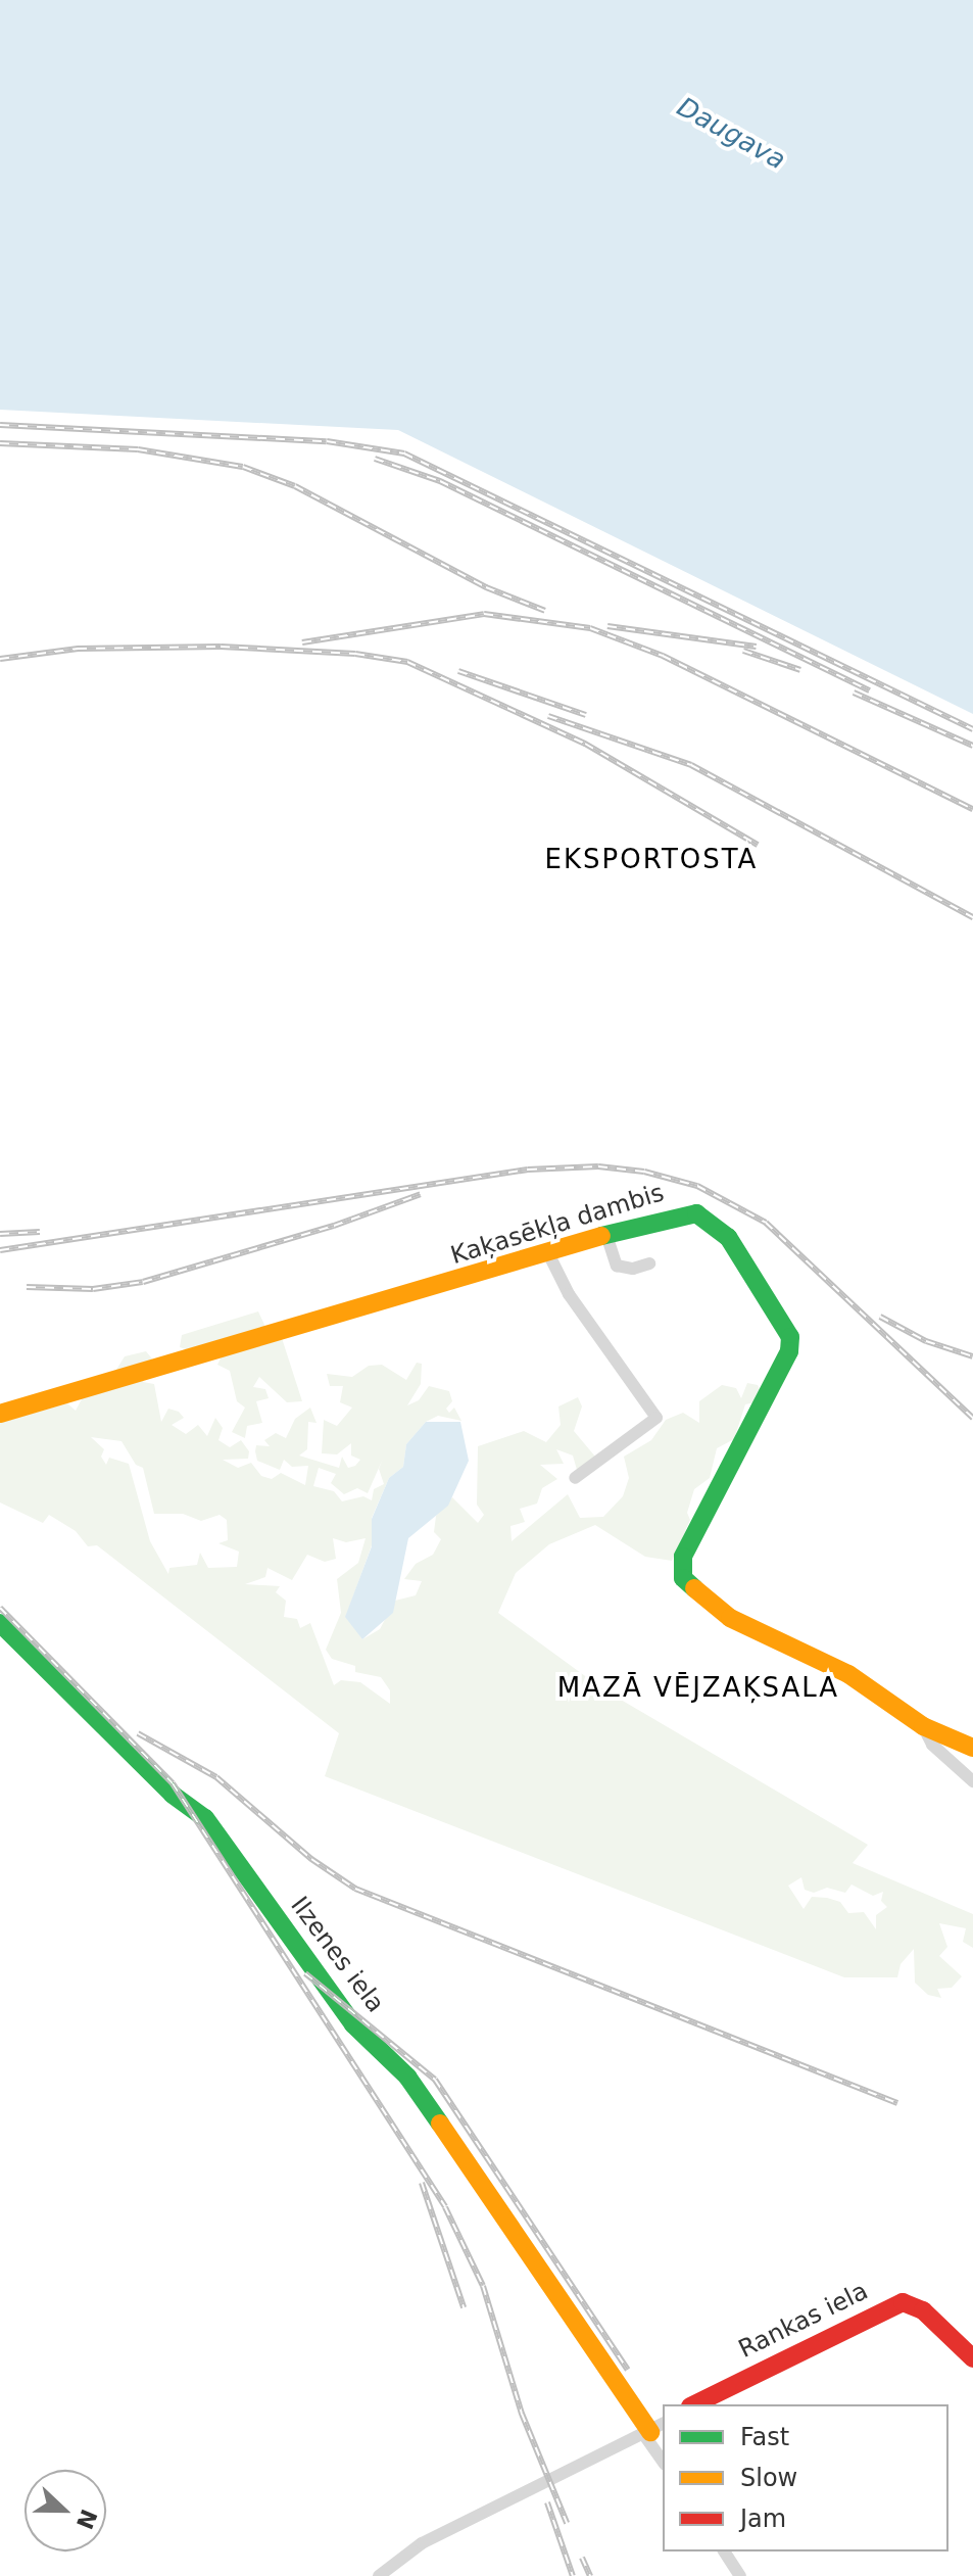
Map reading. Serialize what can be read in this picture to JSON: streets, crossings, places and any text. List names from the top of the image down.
{
  "streets": {
    "street": ["Kaķasēkļa dambis", "Ilzenes iela", "Rankas iela"]
  },
  "districts": ["EKSPORTOSTA", "MAZĀ VĒJZAĶSALA"],
  "water": ["Daugava"],
  "legend": ["Fast", "Slow", "Jam"],
  "north": "right"
}
